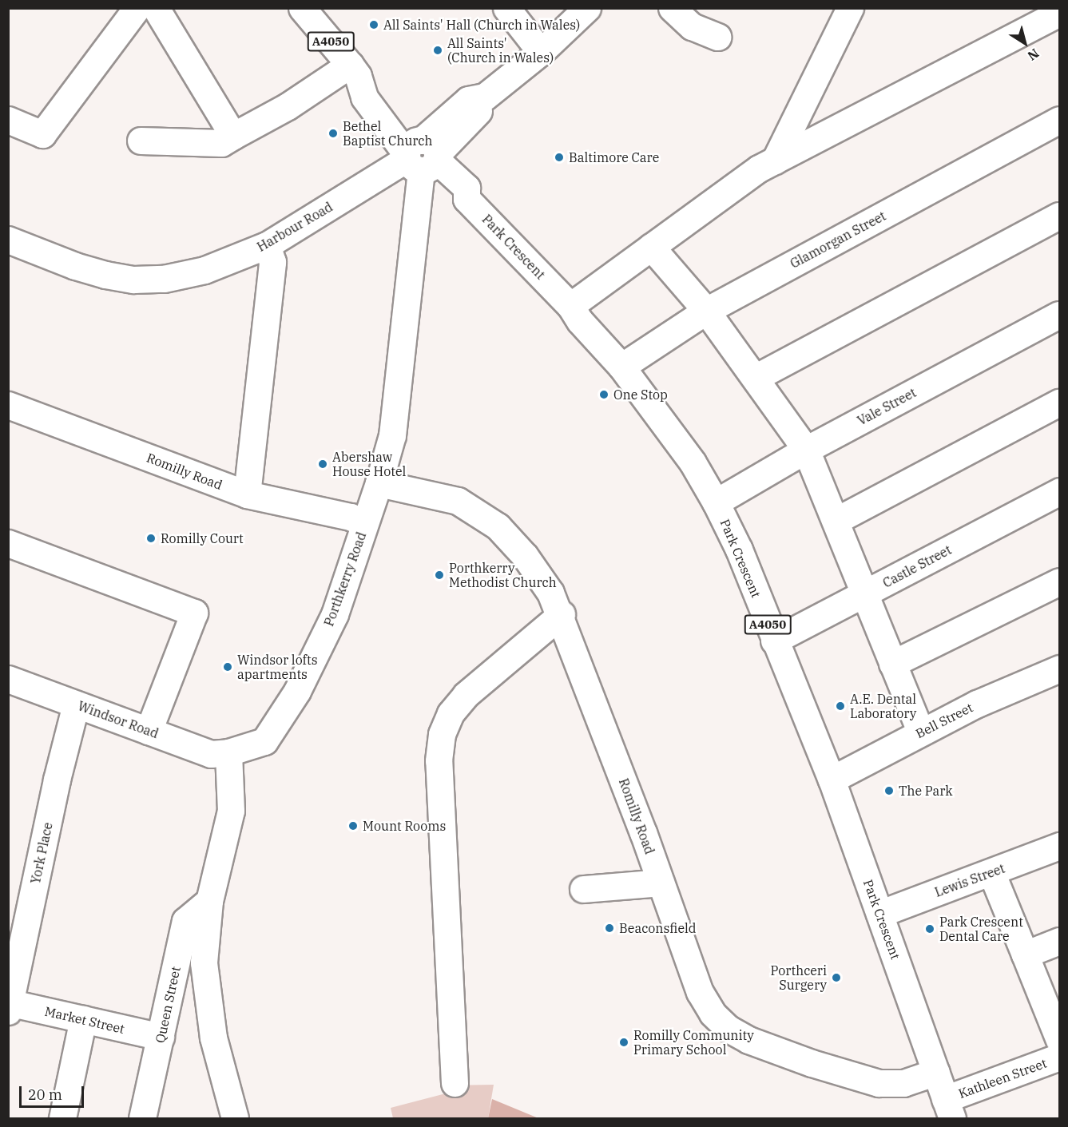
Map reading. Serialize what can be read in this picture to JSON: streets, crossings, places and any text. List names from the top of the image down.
{
  "streets": {
    "street": [
      "A4050",
      "Harbour Road",
      "Glamorgan Street",
      "Park Crescent",
      "Vale Street",
      "Romilly Road",
      "Castle Street",
      "Porthkerry Road",
      "Windsor Road",
      "Bell Street",
      "York Place",
      "Lewis Street",
      "Queen Street",
      "Market Street",
      "Kathleen Street"
    ]
  },
  "crossings": [
    ["A4050", "Harbour Road"],
    ["A4050", "Park Crescent"],
    ["A4050", "Porthkerry Road"],
    ["Harbour Road", "Park Crescent"],
    ["Harbour Road", "Porthkerry Road"],
    ["Glamorgan Street", "Park Crescent"],
    ["Park Crescent", "Vale Street"],
    ["Park Crescent", "Romilly Road"],
    ["Park Crescent", "Castle Street"],
    ["Park Crescent", "Porthkerry Road"],
    ["Park Crescent", "Bell Street"],
    ["Park Crescent", "Lewis Street"],
    ["Park Crescent", "Kathleen Street"],
    ["Romilly Road", "Porthkerry Road"],
    ["Porthkerry Road", "Windsor Road"],
    ["Windsor Road", "York Place"],
    ["York Place", "Market Street"],
    ["Queen Street", "Market Street"]
  ],
  "places": [
    "All Saints' Hall (Church in Wales)",
    "All Saints' (Church in Wales)",
    "Bethel Baptist Church",
    "Baltimore Care",
    "One Stop",
    "Abershaw House Hotel",
    "Romilly Court",
    "Porthkerry Methodist Church",
    "Windsor lofts apartments",
    "A.E. Dental Laboratory",
    "The Park",
    "Mount Rooms",
    "Beaconsfield",
    "Park Crescent Dental Care",
    "Porthceri Surgery",
    "Romilly Community Primary School"
  ],
  "scale_bar": "20 m",
  "north": "bottom right"
}
